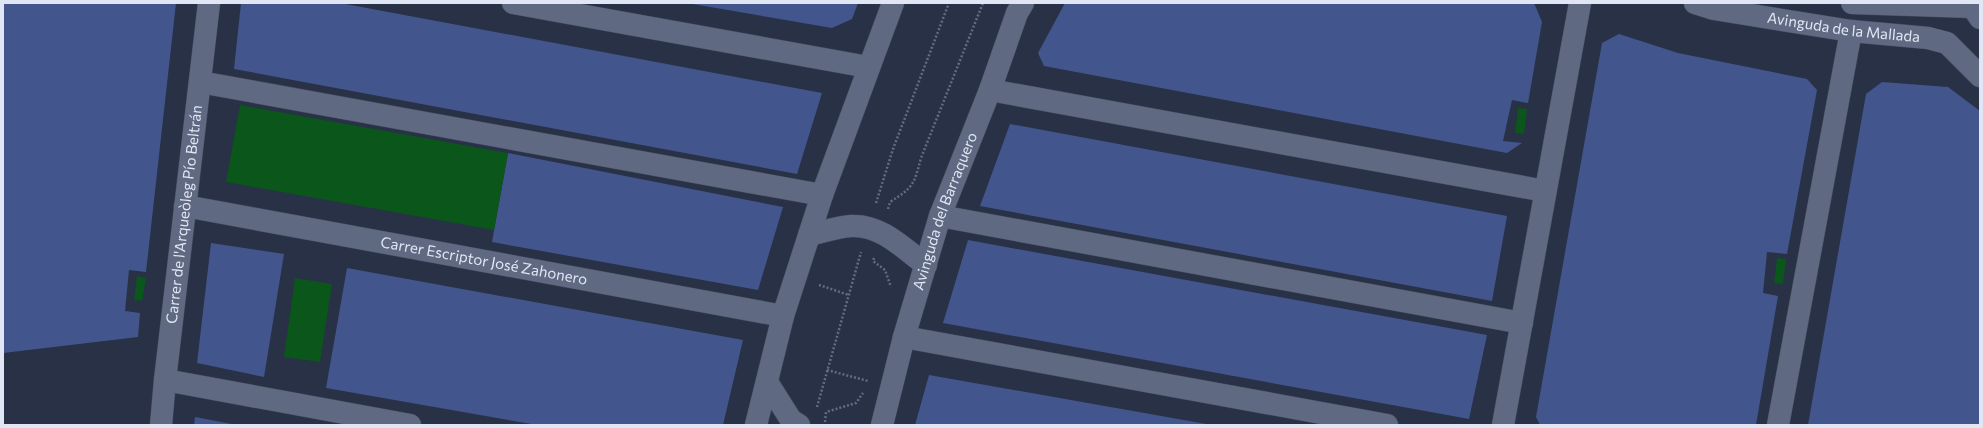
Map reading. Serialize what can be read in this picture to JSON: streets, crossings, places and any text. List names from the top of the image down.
{
  "streets": {
    "street": [
      "Avinguda de la Mallada",
      "Avinguda del Barraquero",
      "Carrer de l'Arqueòleg Pío Beltrán",
      "Carrer Escriptor José Zahonero"
    ]
  },
  "crossings": [
    ["Carrer de l'Arqueòleg Pío Beltrán", "Carrer Escriptor José Zahonero"]
  ]
}
